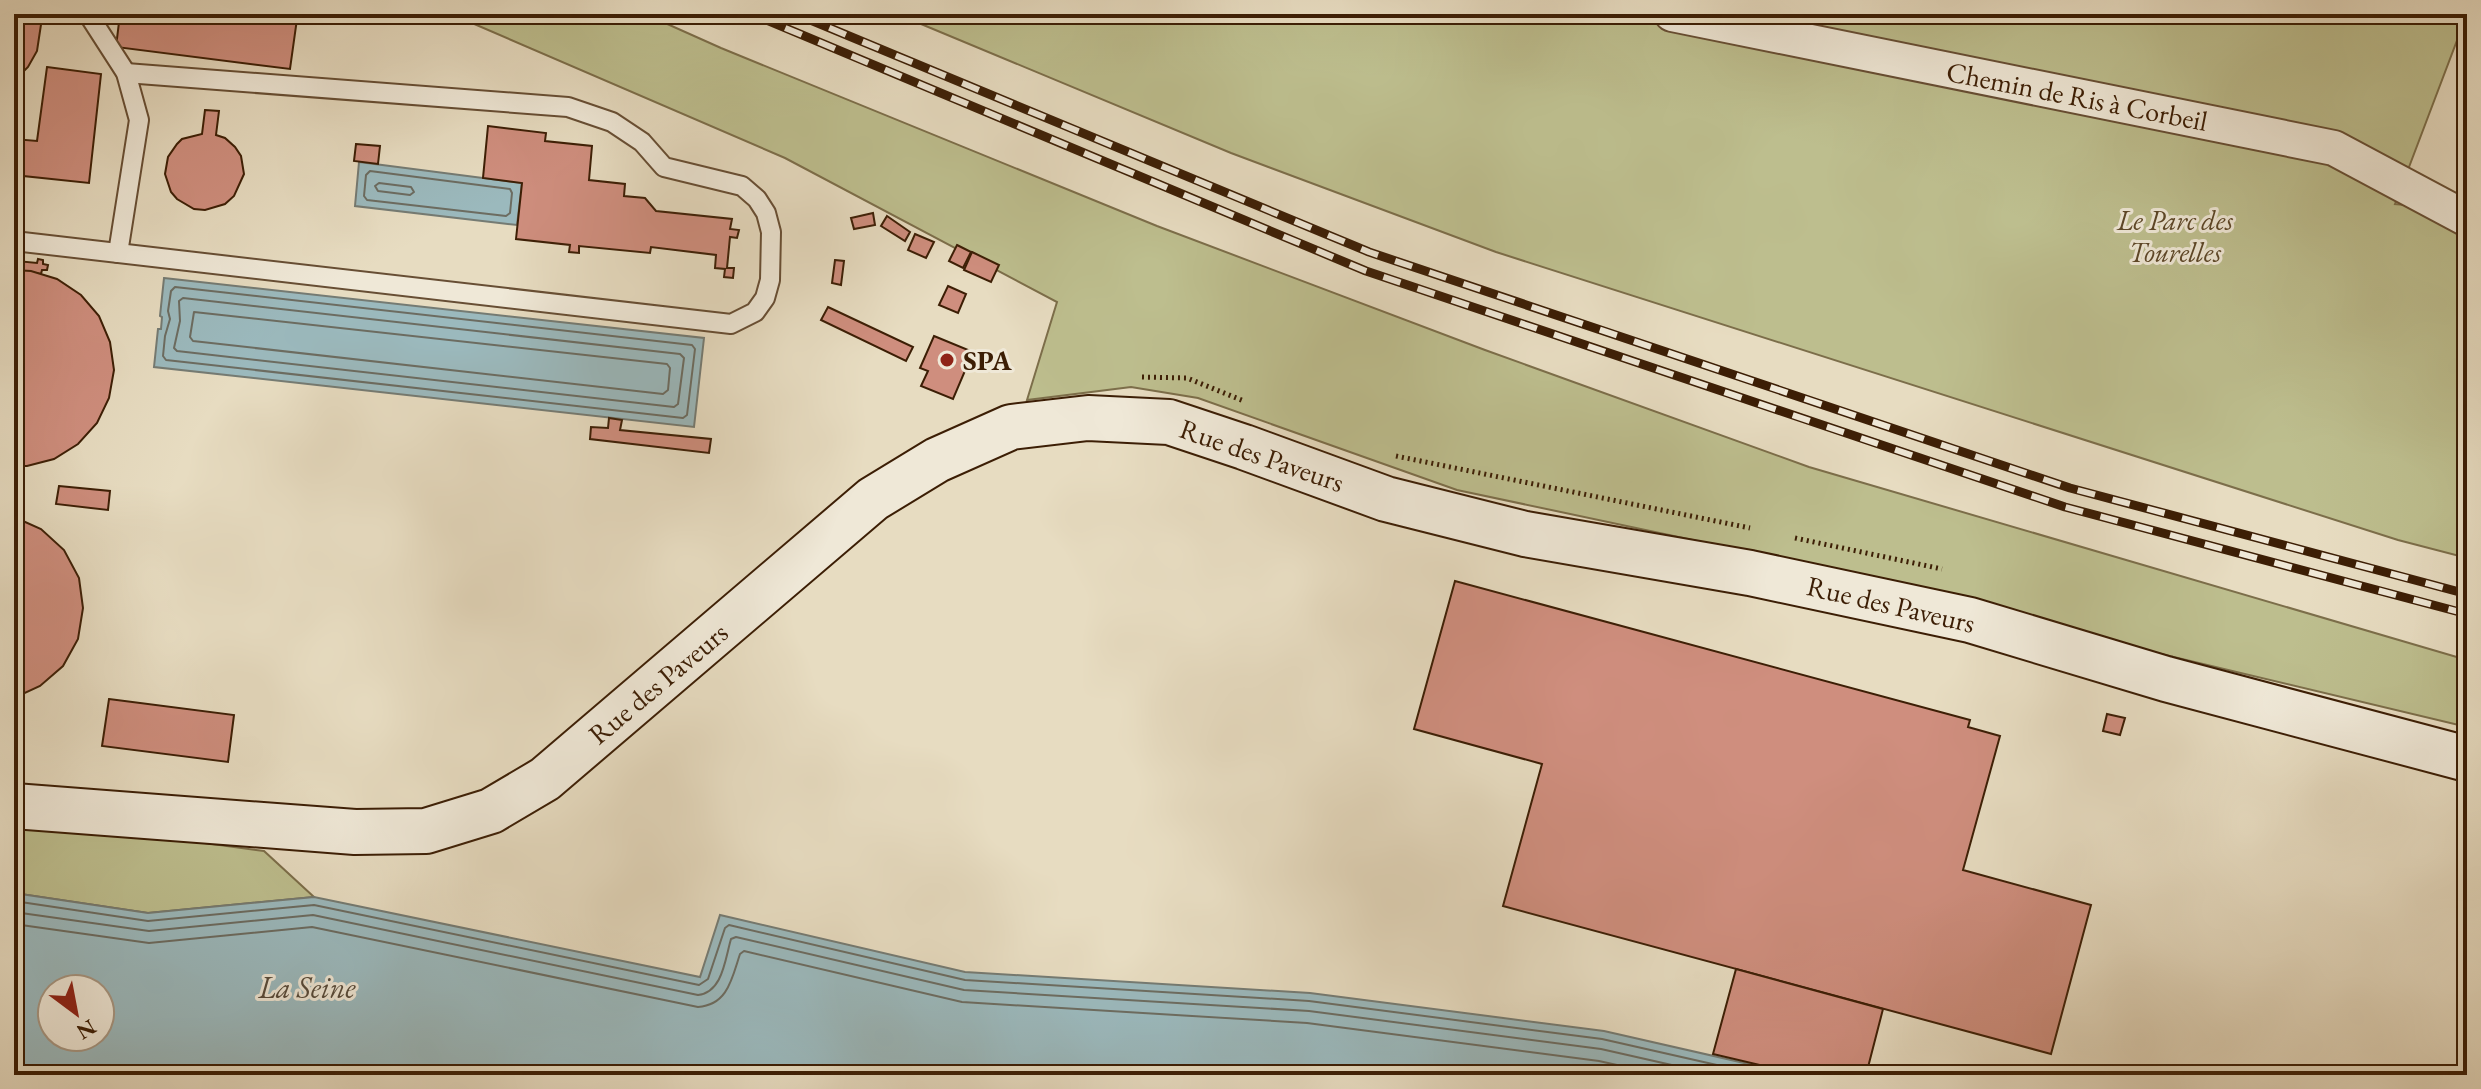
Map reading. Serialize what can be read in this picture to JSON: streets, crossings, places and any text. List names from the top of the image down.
{
  "streets": {
    "street": ["Chemin de Ris à Corbeil", "Rue des Paveurs"]
  },
  "water": ["La Seine"],
  "parks": ["Le Parc des Tourelles"],
  "places": ["SPA"],
  "north": "bottom right"
}
